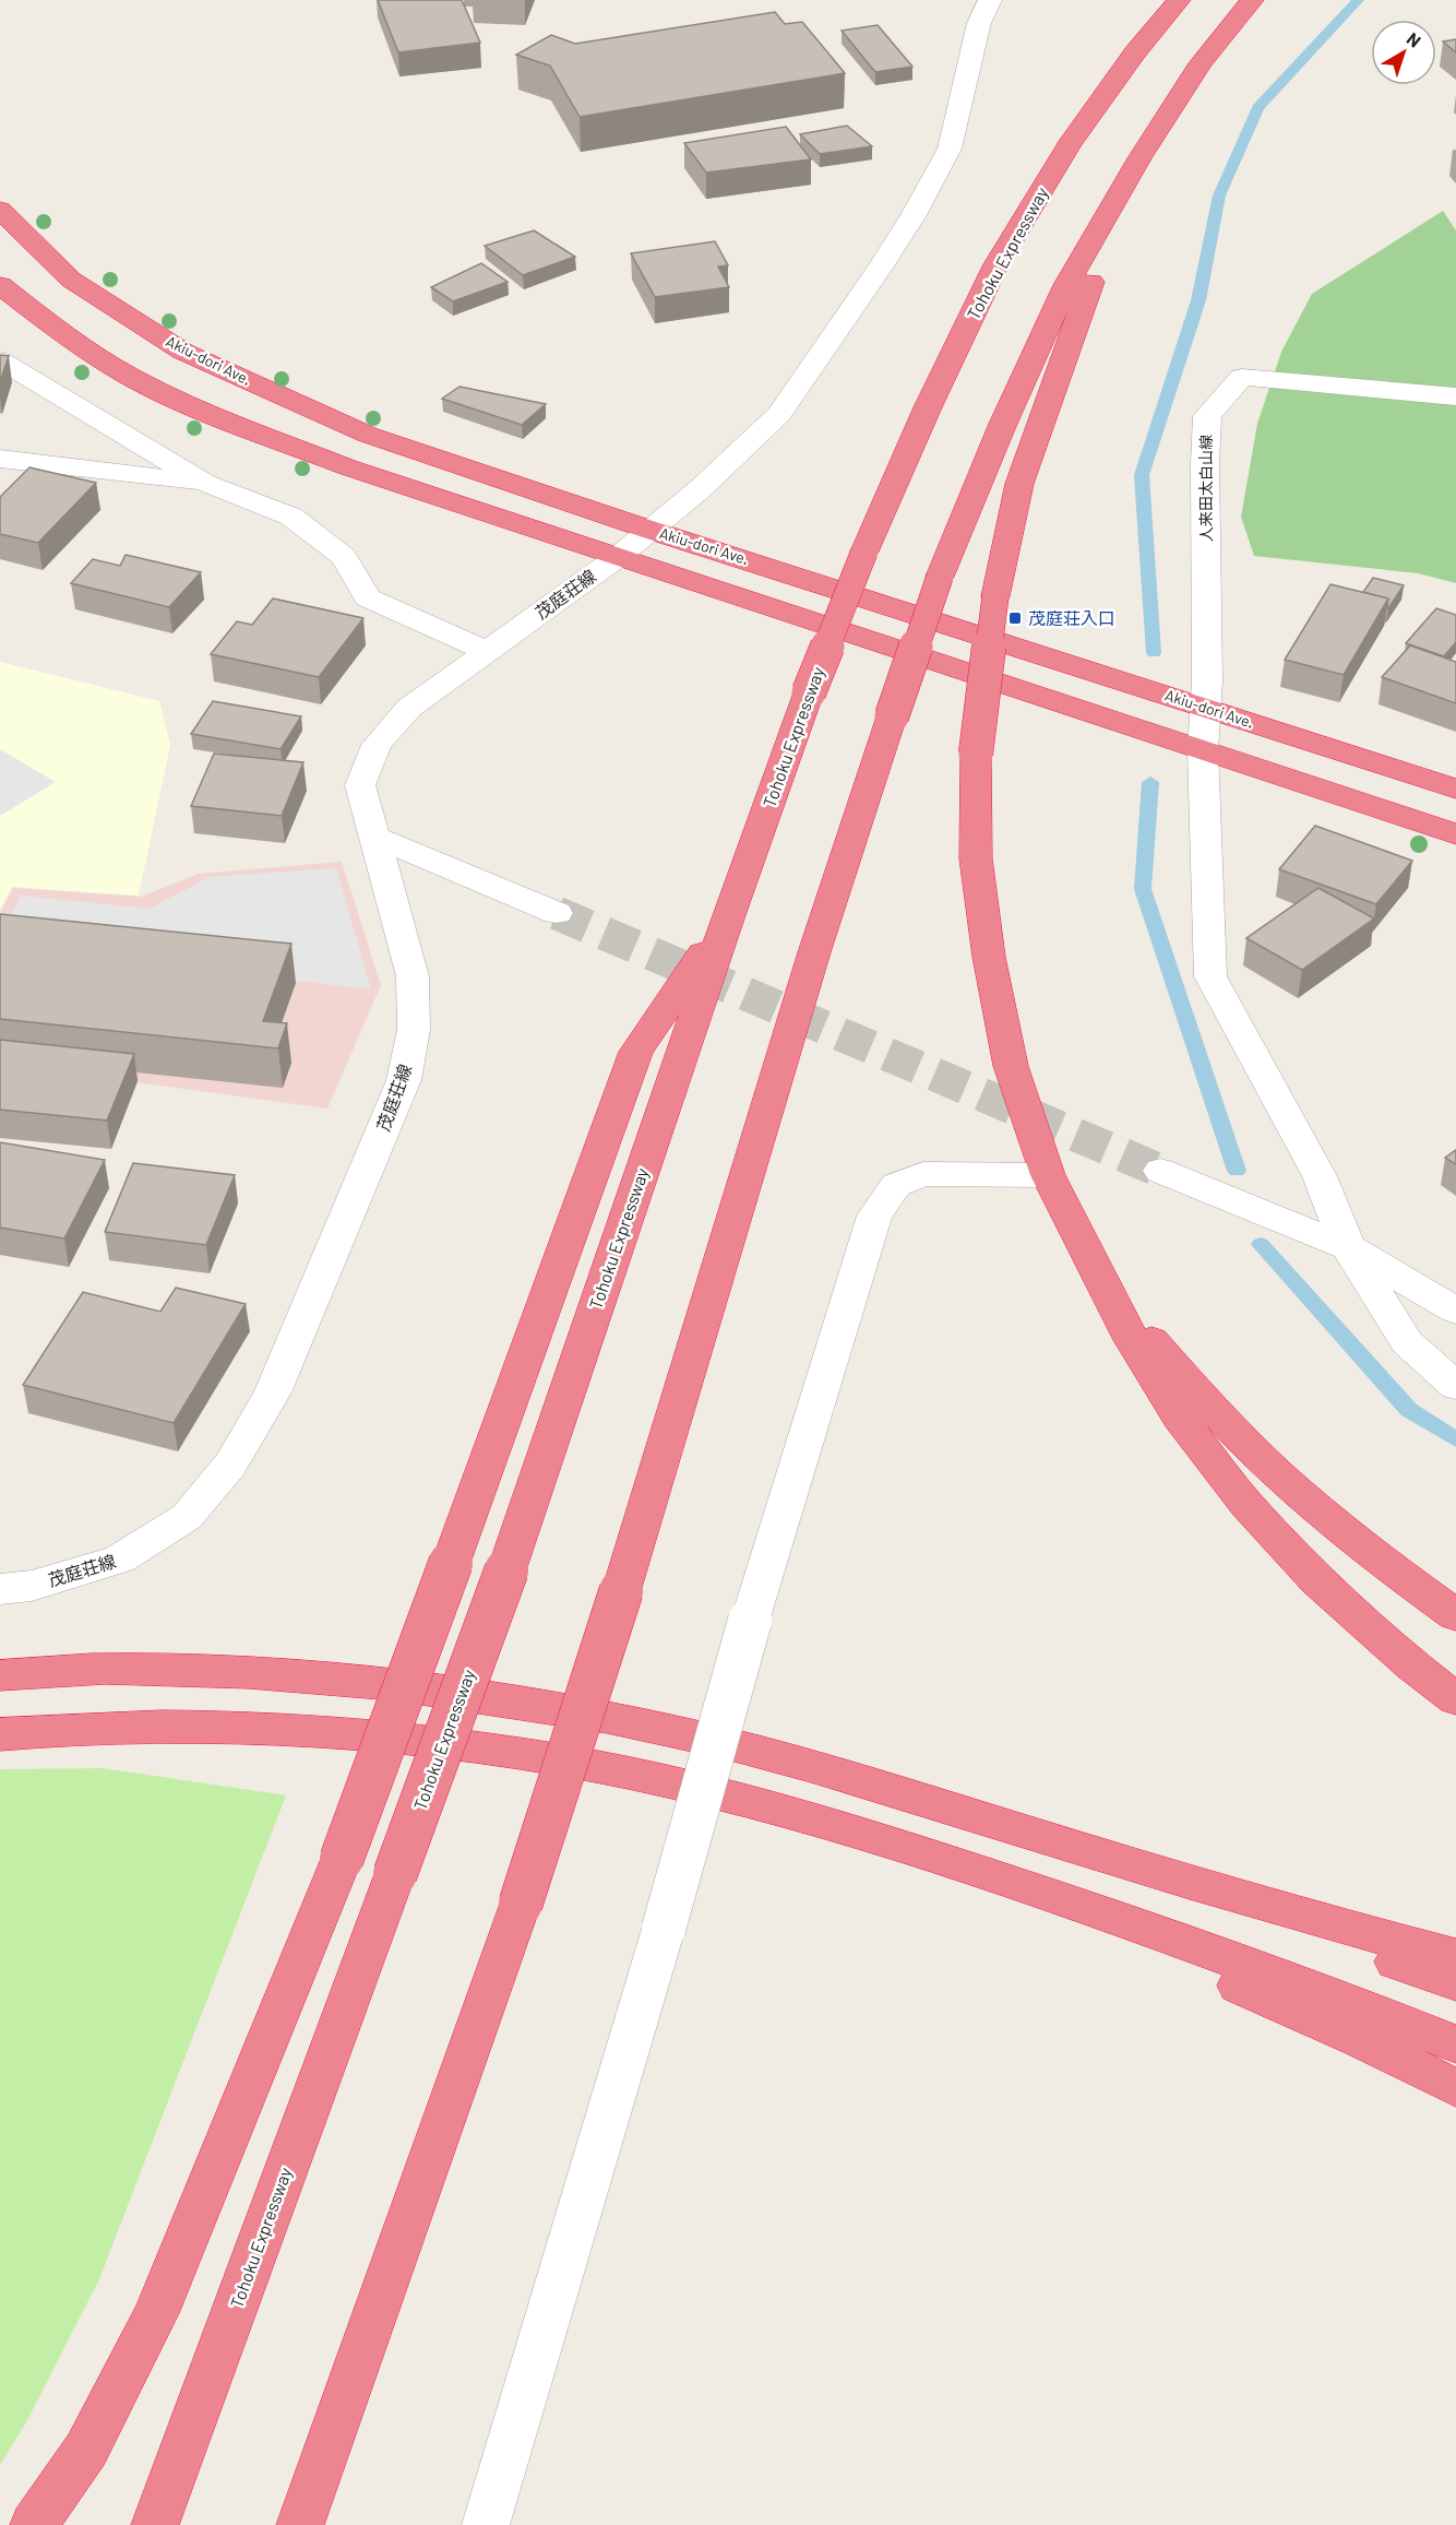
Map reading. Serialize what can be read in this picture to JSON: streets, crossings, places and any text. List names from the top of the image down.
{
  "streets": {
    "highway": ["Tohoku Expressway", "Akiu-dori Ave."],
    "street": ["人来田太白山線", "茂庭荘線"]
  },
  "crossings": [
    ["Akiu-dori Ave.", "人来田太白山線"],
    ["Akiu-dori Ave.", "茂庭荘線"]
  ],
  "places": {
    "transit": ["茂庭荘入口"]
  },
  "north": "top right"
}
